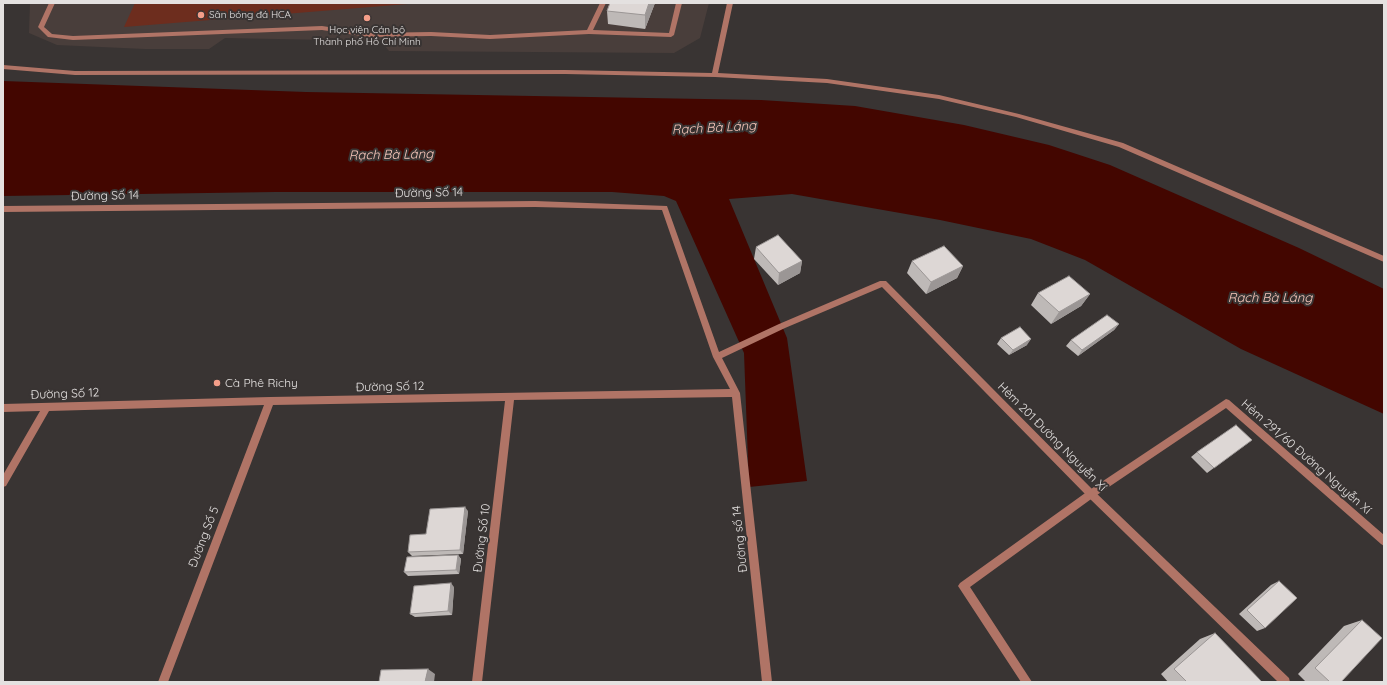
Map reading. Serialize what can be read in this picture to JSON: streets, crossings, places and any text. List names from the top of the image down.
{
  "streets": {
    "street": [
      "Đường Số 14",
      "Đường Số 12",
      "Hẻm 201 Đường Nguyễn Xí",
      "Hẻm 291/60 Đường Nguyễn Xí",
      "Đường Số 5",
      "Đường Số 10",
      "Đường số 14"
    ]
  },
  "crossings": [
    ["Đường Số 14", "Hẻm 201 Đường Nguyễn Xí"],
    ["Đường Số 12", "Đường Số 5"],
    ["Đường Số 12", "Đường Số 10"],
    ["Đường Số 12", "Đường số 14"],
    ["Hẻm 201 Đường Nguyễn Xí", "Hẻm 291/60 Đường Nguyễn Xí"]
  ],
  "water": ["Rạch Bà Láng"],
  "places": ["Sân bóng đá HCA", "Học viện Cán bộ Thành phố Hồ Chí Minh", "Cà Phê Richy"]
}
